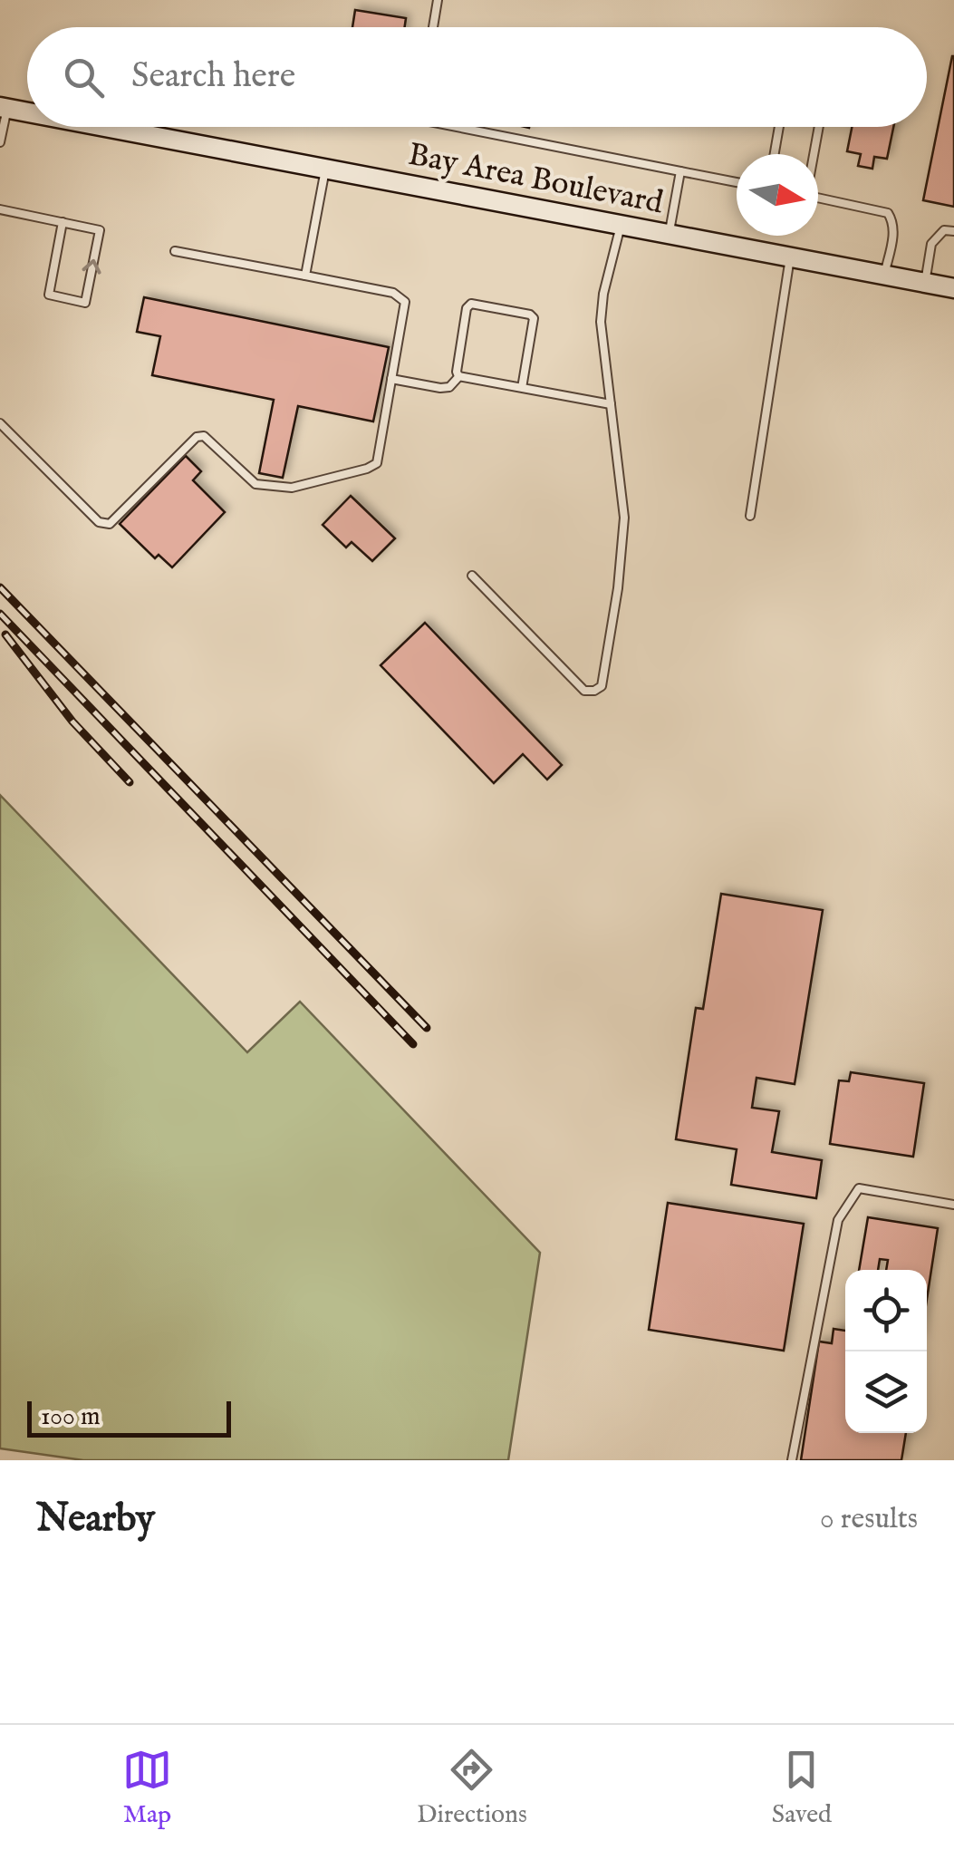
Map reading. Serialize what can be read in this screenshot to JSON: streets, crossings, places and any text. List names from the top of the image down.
{
  "streets": {
    "main road": ["Bay Area Boulevard"]
  },
  "scale_bar": "100 m",
  "north": "right",
  "page": {
    "search": "Search here",
    "scale": "100 m",
    "heading": ["Nearby", "0 results"],
    "nav": ["Map", "Directions", "Saved"]
  }
}
